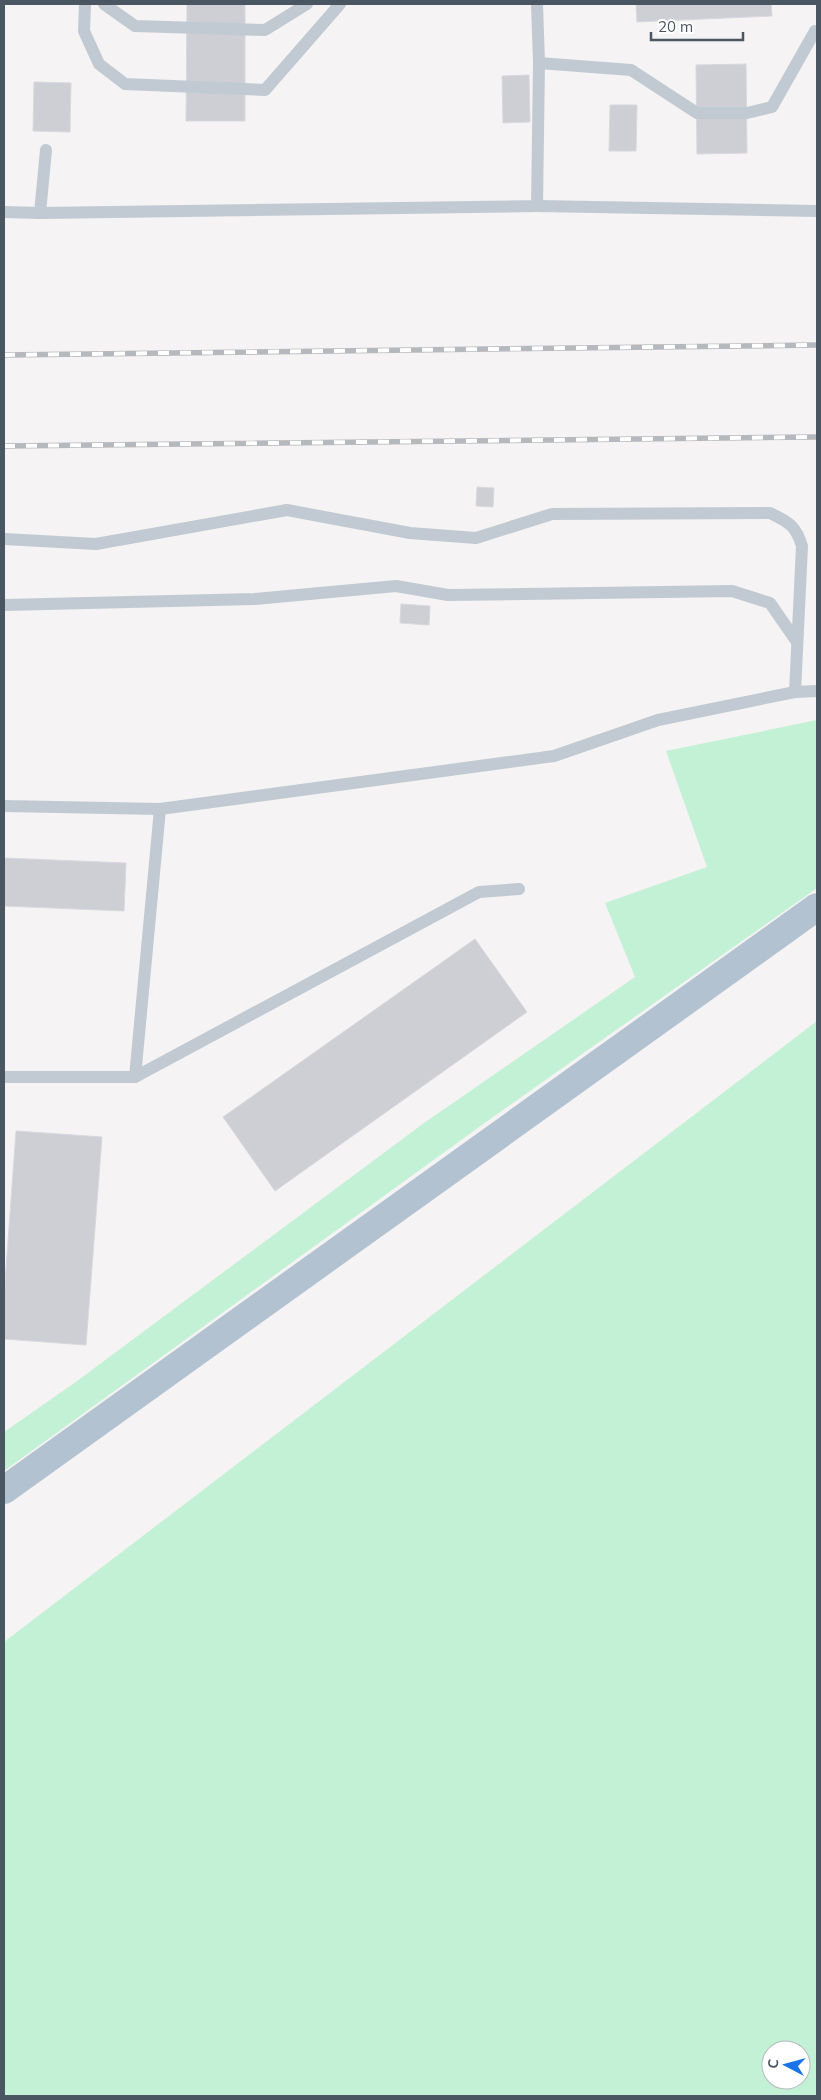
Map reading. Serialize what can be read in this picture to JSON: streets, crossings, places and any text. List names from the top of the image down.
{
  "scale_bar": "20 m",
  "north": "left"
}
